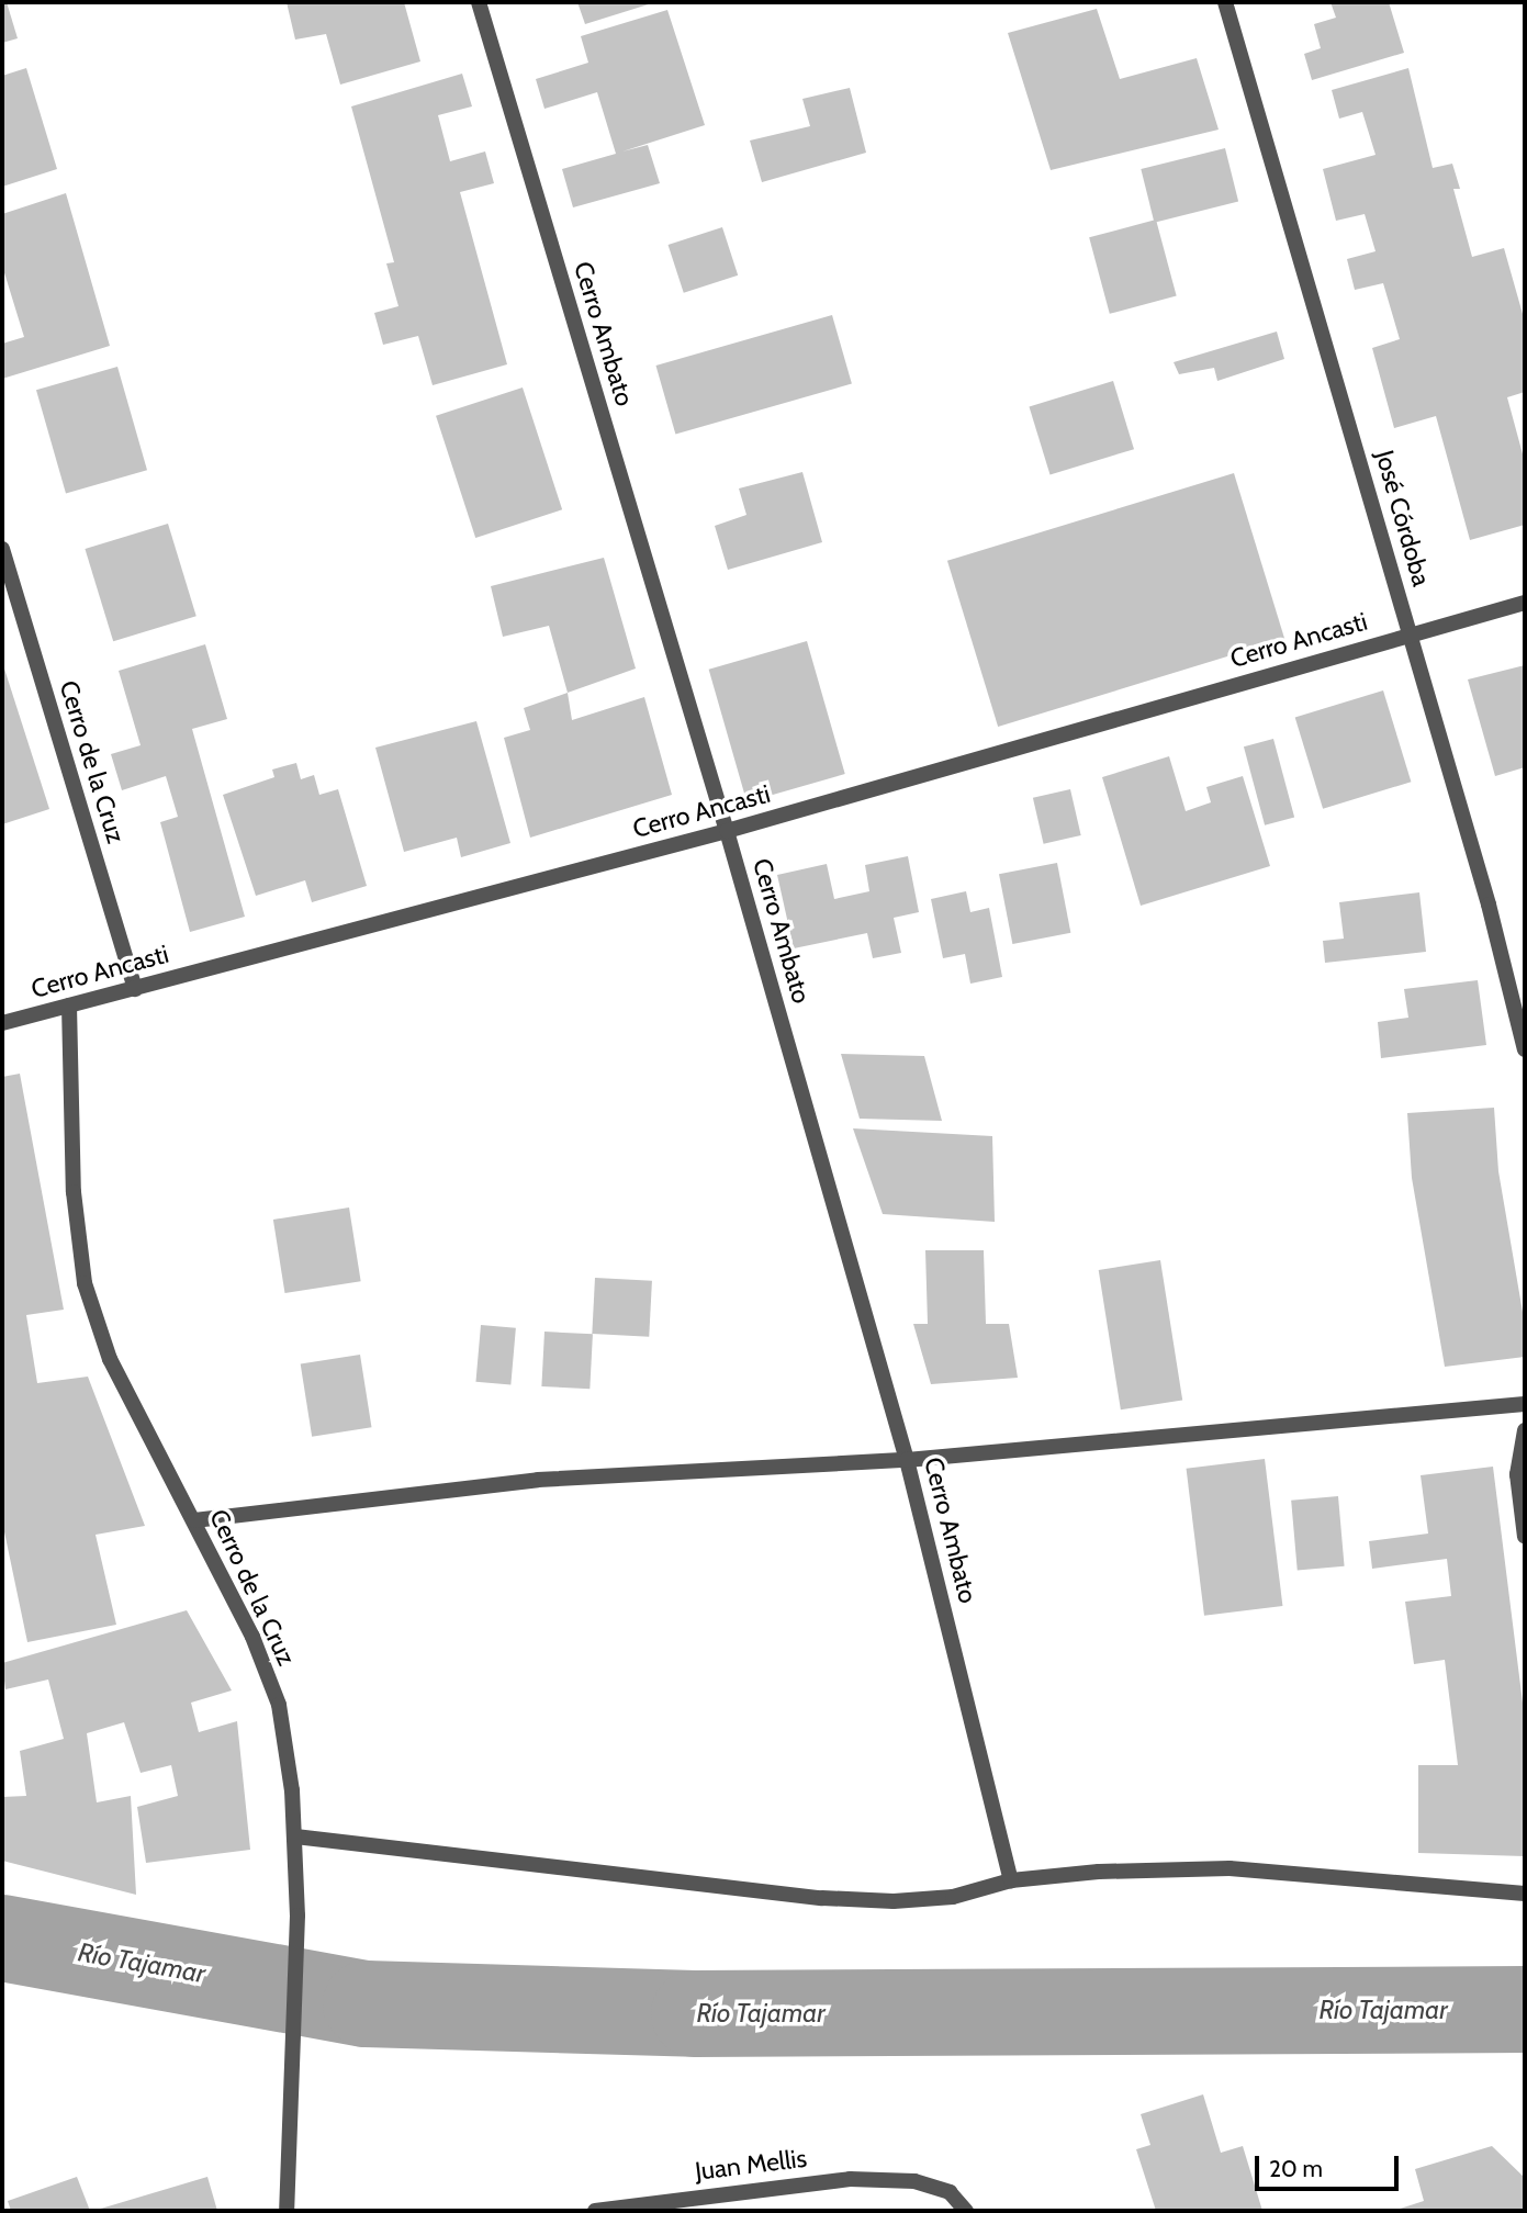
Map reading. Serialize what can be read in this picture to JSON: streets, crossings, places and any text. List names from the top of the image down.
{
  "streets": {
    "street": [
      "Cerro Ambato",
      "José Córdoba",
      "Cerro Ancasti",
      "Cerro de la Cruz",
      "Juan Mellis"
    ]
  },
  "crossings": [
    ["Cerro Ambato", "Cerro Ancasti"],
    ["José Córdoba", "Cerro Ancasti"],
    ["Cerro Ancasti", "Cerro de la Cruz"]
  ],
  "water": ["Río Tajamar"],
  "scale_bar": "20 m"
}
